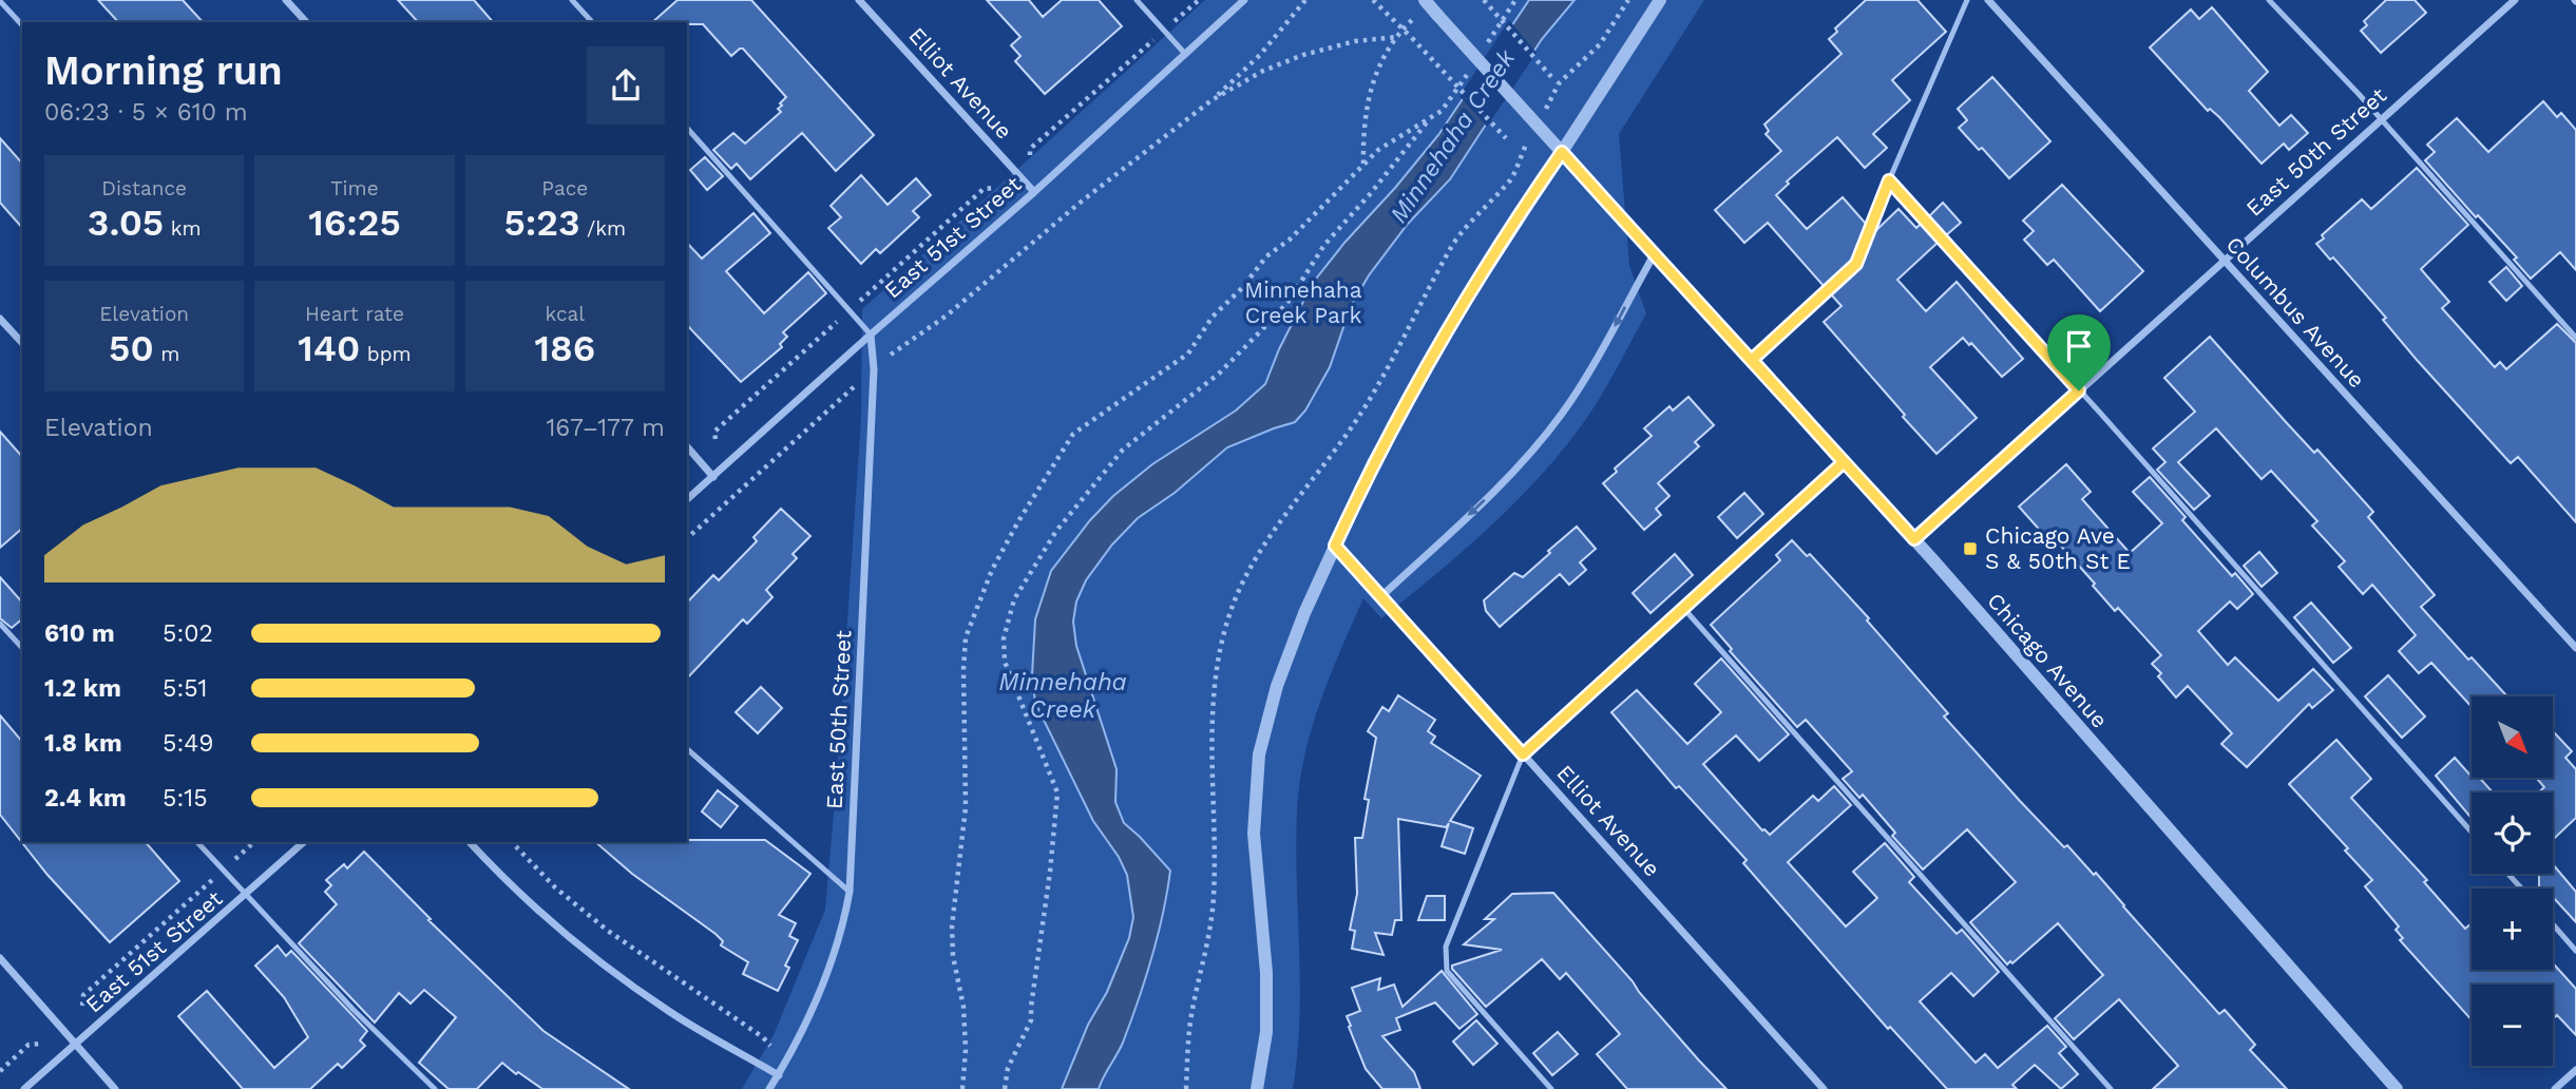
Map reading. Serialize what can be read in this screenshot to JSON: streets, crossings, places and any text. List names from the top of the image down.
{
  "streets": {
    "street": [
      "Elliot Avenue",
      "East 50th Street",
      "East 51st Street",
      "Columbus Avenue",
      "Chicago Avenue"
    ]
  },
  "crossings": [
    ["Elliot Avenue", "East 51st Street"],
    ["East 50th Street", "East 51st Street"],
    ["East 50th Street", "Columbus Avenue"],
    ["East 50th Street", "Chicago Avenue"]
  ],
  "water": ["Minnehaha Creek"],
  "parks": ["Minnehaha Creek Park"],
  "places": {
    "transit": ["Chicago Ave S & 50th St E"]
  },
  "north": "bottom right",
  "page": {
    "heading": ["Morning run", "06:23 · 5 × 610 m"],
    "stats": [
      ["Distance", "3.05 km"],
      ["Time", "16:25"],
      ["Pace", "5:23 /km"],
      ["Elevation", "50 m"],
      ["Heart rate", "140 bpm"],
      ["kcal", "186"]
    ],
    "chart": ["Elevation", "167–177 m"],
    "list": [
      {
        "name": "610 m",
        "note": "5:02"
      },
      {
        "name": "1.2 km",
        "note": "5:51"
      },
      {
        "name": "1.8 km",
        "note": "5:49"
      },
      {
        "name": "2.4 km",
        "note": "5:15"
      }
    ],
    "map_buttons": ["+", "−"]
  }
}
